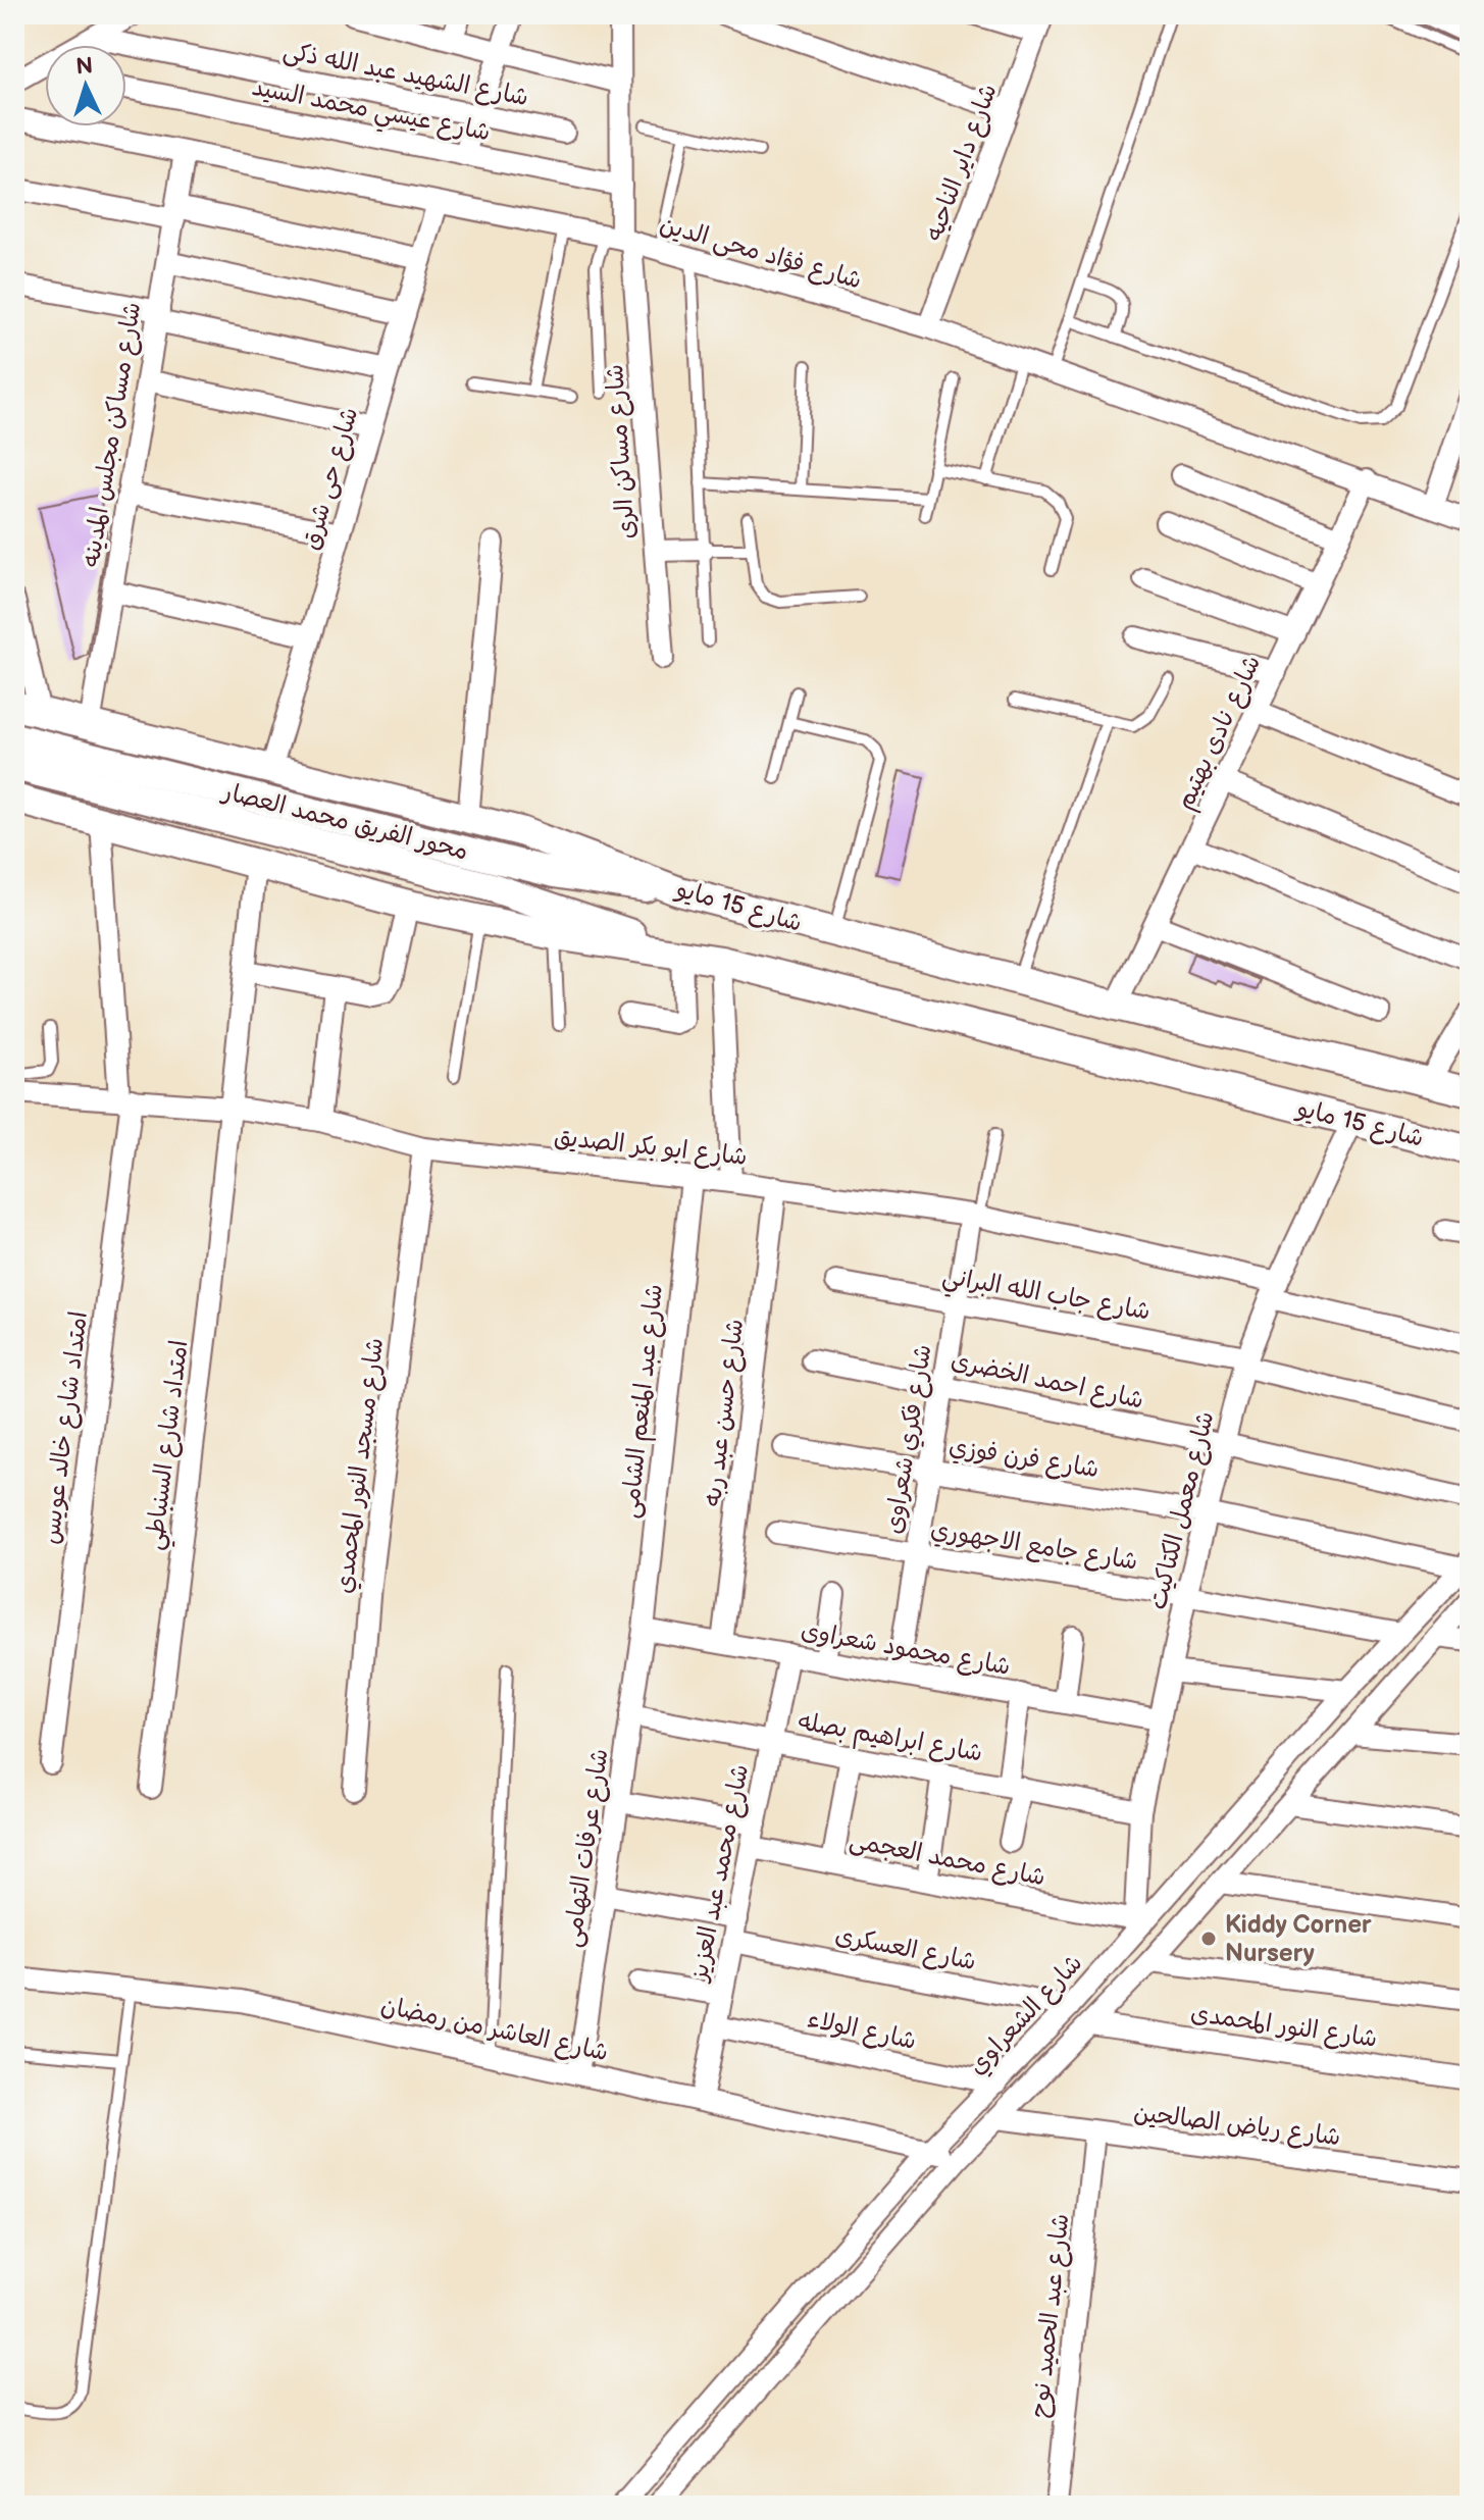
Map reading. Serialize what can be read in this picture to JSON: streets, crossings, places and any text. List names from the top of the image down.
{
  "streets": {
    "main road": ["محور الفريق محمد العصار", "شارع 15 مايو"],
    "street": [
      "شارع الشهيد عبد الله ذكى",
      "شارع عيسي محمد السيد",
      "شارع داير الناحيه",
      "شارع فؤاد محى الدين",
      "شارع مساكن مجلس المدينه",
      "شارع مساكن الرى",
      "شارع حى شرق",
      "شارع نادى بهتيم",
      "شارع ابو بكر الصديق",
      "شارع جاب الله البراني",
      "شارع احمد الخضرى",
      "شارع عبد المنعم الشامى",
      "شارع حسن عبد ربه",
      "امتداد شارع خالد عويس",
      "شارع فكري شعراوى",
      "امتداد شارع السنباطي",
      "شارع فرن فوزي",
      "شارع مسجد النور المحمدي",
      "شارع معمل الكتاكيت",
      "شارع جامع الاجهوري",
      "شارع محمود شعراوى",
      "شارع ابراهيم بصله",
      "شارع عرفات التهامى",
      "شارع محمد العجمى",
      "شارع محمد عبد العزيز",
      "شارع العسكرى",
      "شارع الشعراوي",
      "شارع النور المحمدى",
      "شارع العاشر من رمضان",
      "شارع الولاء",
      "شارع رياض الصالحين",
      "شارع عبد الحميد نوح"
    ]
  },
  "crossings": [
    ["شارع عيسي محمد السيد", "شارع مساكن الرى"],
    ["شارع داير الناحيه", "شارع فؤاد محى الدين"],
    ["شارع فؤاد محى الدين", "شارع مساكن مجلس المدينه"],
    ["شارع فؤاد محى الدين", "شارع مساكن الرى"],
    ["شارع فؤاد محى الدين", "شارع حى شرق"],
    ["شارع فؤاد محى الدين", "شارع نادى بهتيم"],
    ["شارع مساكن مجلس المدينه", "شارع 15 مايو"],
    ["شارع حى شرق", "شارع 15 مايو"],
    ["شارع نادى بهتيم", "شارع 15 مايو"],
    ["محور الفريق محمد العصار", "شارع 15 مايو"],
    ["شارع 15 مايو", "امتداد شارع خالد عويس"],
    ["شارع 15 مايو", "امتداد شارع السنباطي"],
    ["شارع 15 مايو", "شارع معمل الكتاكيت"],
    ["شارع ابو بكر الصديق", "شارع عبد المنعم الشامى"],
    ["شارع ابو بكر الصديق", "شارع حسن عبد ربه"],
    ["شارع ابو بكر الصديق", "امتداد شارع خالد عويس"],
    ["شارع ابو بكر الصديق", "شارع فكري شعراوى"],
    ["شارع ابو بكر الصديق", "امتداد شارع السنباطي"],
    ["شارع ابو بكر الصديق", "شارع مسجد النور المحمدي"],
    ["شارع ابو بكر الصديق", "شارع معمل الكتاكيت"],
    ["شارع جاب الله البراني", "شارع فكري شعراوى"],
    ["شارع جاب الله البراني", "شارع معمل الكتاكيت"],
    ["شارع احمد الخضرى", "شارع فكري شعراوى"],
    ["شارع احمد الخضرى", "شارع معمل الكتاكيت"],
    ["شارع عبد المنعم الشامى", "شارع محمود شعراوى"],
    ["شارع عبد المنعم الشامى", "شارع عرفات التهامى"],
    ["شارع حسن عبد ربه", "شارع محمود شعراوى"],
    ["شارع فكري شعراوى", "شارع فرن فوزي"],
    ["شارع فكري شعراوى", "شارع جامع الاجهوري"],
    ["شارع فكري شعراوى", "شارع محمود شعراوى"],
    ["شارع فرن فوزي", "شارع معمل الكتاكيت"],
    ["شارع فرن فوزي", "شارع الشعراوي"],
    ["شارع معمل الكتاكيت", "شارع جامع الاجهوري"],
    ["شارع معمل الكتاكيت", "شارع محمود شعراوى"],
    ["شارع معمل الكتاكيت", "شارع ابراهيم بصله"],
    ["شارع معمل الكتاكيت", "شارع محمد العجمى"],
    ["شارع معمل الكتاكيت", "شارع الشعراوي"],
    ["شارع جامع الاجهوري", "شارع الشعراوي"],
    ["شارع محمود شعراوى", "شارع عرفات التهامى"],
    ["شارع محمود شعراوى", "شارع محمد عبد العزيز"],
    ["شارع ابراهيم بصله", "شارع عرفات التهامى"],
    ["شارع ابراهيم بصله", "شارع محمد عبد العزيز"],
    ["شارع عرفات التهامى", "شارع العاشر من رمضان"],
    ["شارع محمد العجمى", "شارع محمد عبد العزيز"],
    ["شارع محمد العجمى", "شارع الشعراوي"],
    ["شارع محمد عبد العزيز", "شارع العسكرى"],
    ["شارع محمد عبد العزيز", "شارع العاشر من رمضان"],
    ["شارع محمد عبد العزيز", "شارع الولاء"],
    ["شارع العسكرى", "شارع الشعراوي"],
    ["شارع الشعراوي", "شارع العاشر من رمضان"],
    ["شارع الشعراوي", "شارع الولاء"],
    ["شارع رياض الصالحين", "شارع عبد الحميد نوح"]
  ],
  "places": ["Kiddy Corner Nursery"],
  "north": "top"
}
